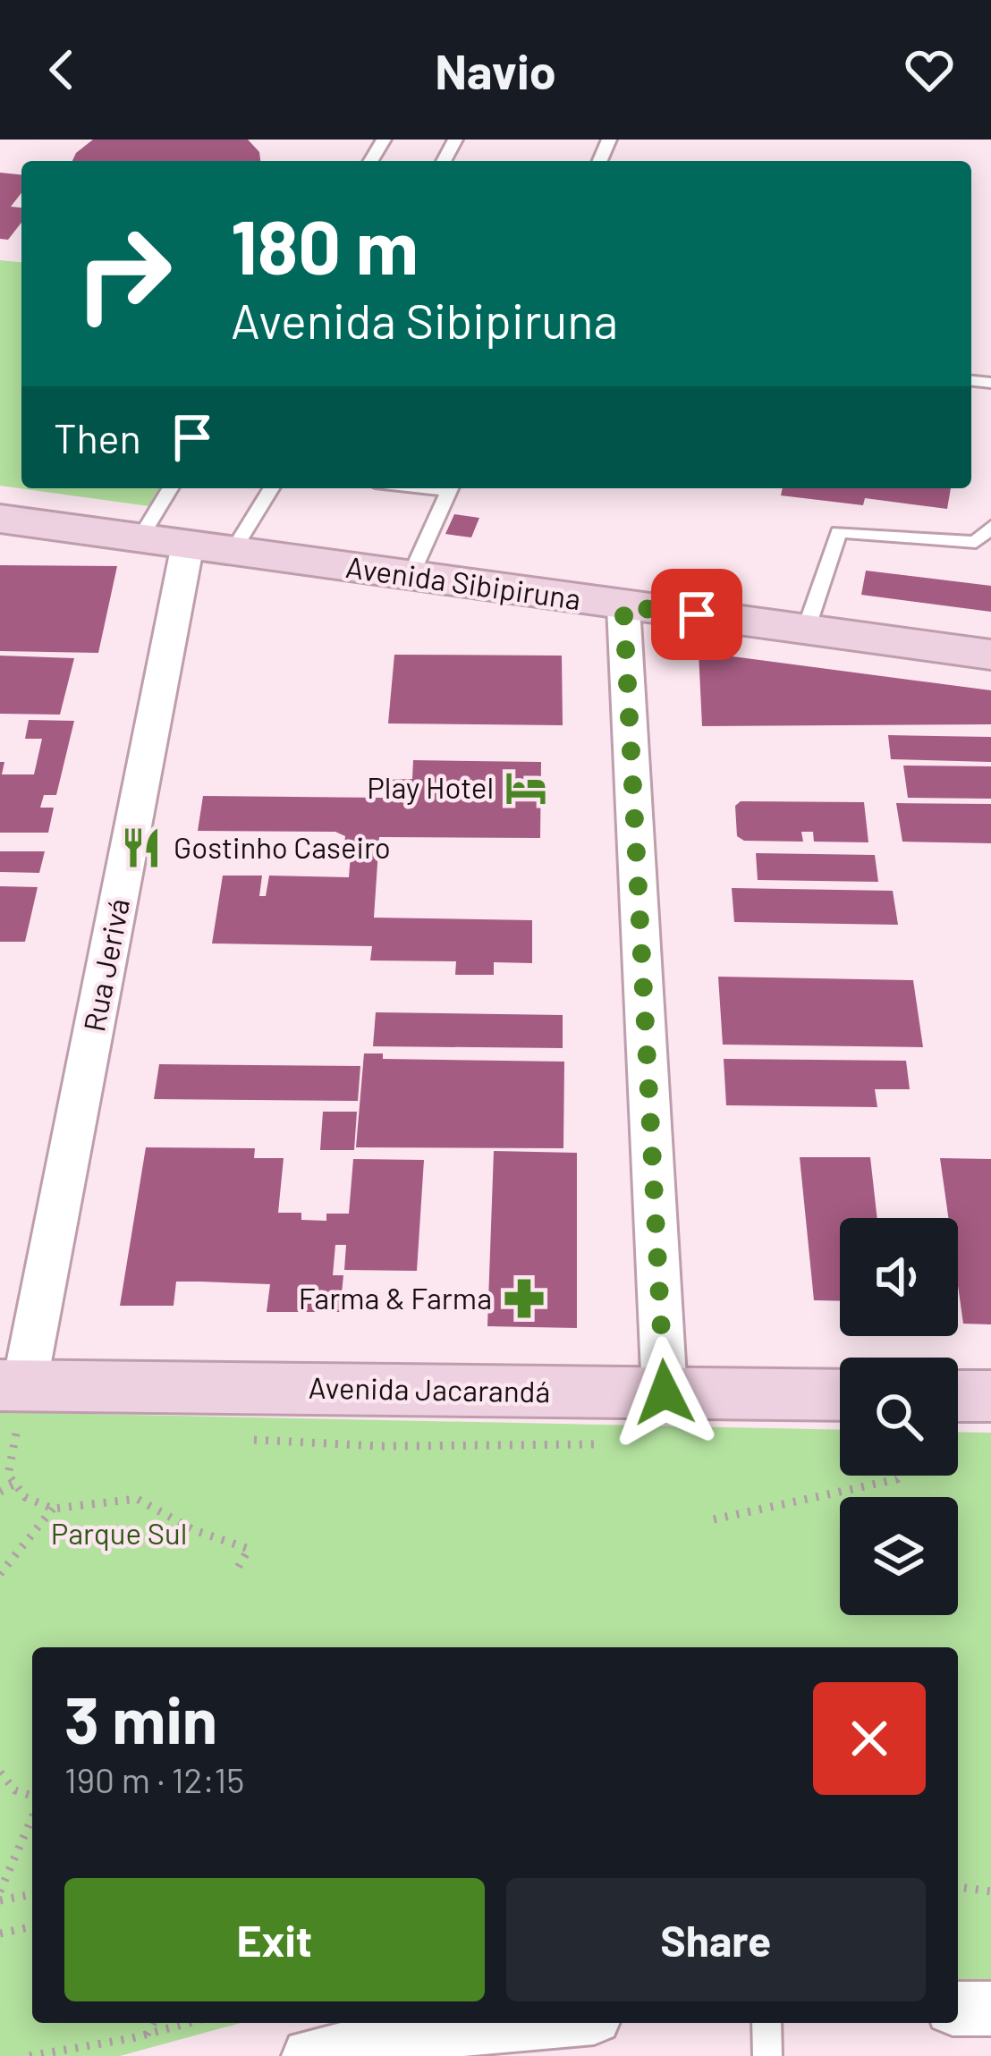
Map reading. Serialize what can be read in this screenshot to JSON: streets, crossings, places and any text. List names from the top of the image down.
{
  "streets": {
    "main road": ["Avenida Sibipiruna", "Avenida Jacarandá"],
    "street": ["Rua Jerivá"]
  },
  "crossings": [
    ["Avenida Sibipiruna", "Rua Jerivá"],
    ["Rua Jerivá", "Avenida Jacarandá"]
  ],
  "parks": ["Parque Sul"],
  "places": {
    "hotel": ["Play Hotel"],
    "restaurant": ["Gostinho Caseiro"],
    "pharmacy": ["Farma & Farma"]
  },
  "page": {
    "header": "Navio",
    "turn": ["180 m", "Avenida Sibipiruna"],
    "then": "Then",
    "heading": ["3 min", "190 m · 12:15"],
    "buttons": ["Exit", "Share"]
  }
}
